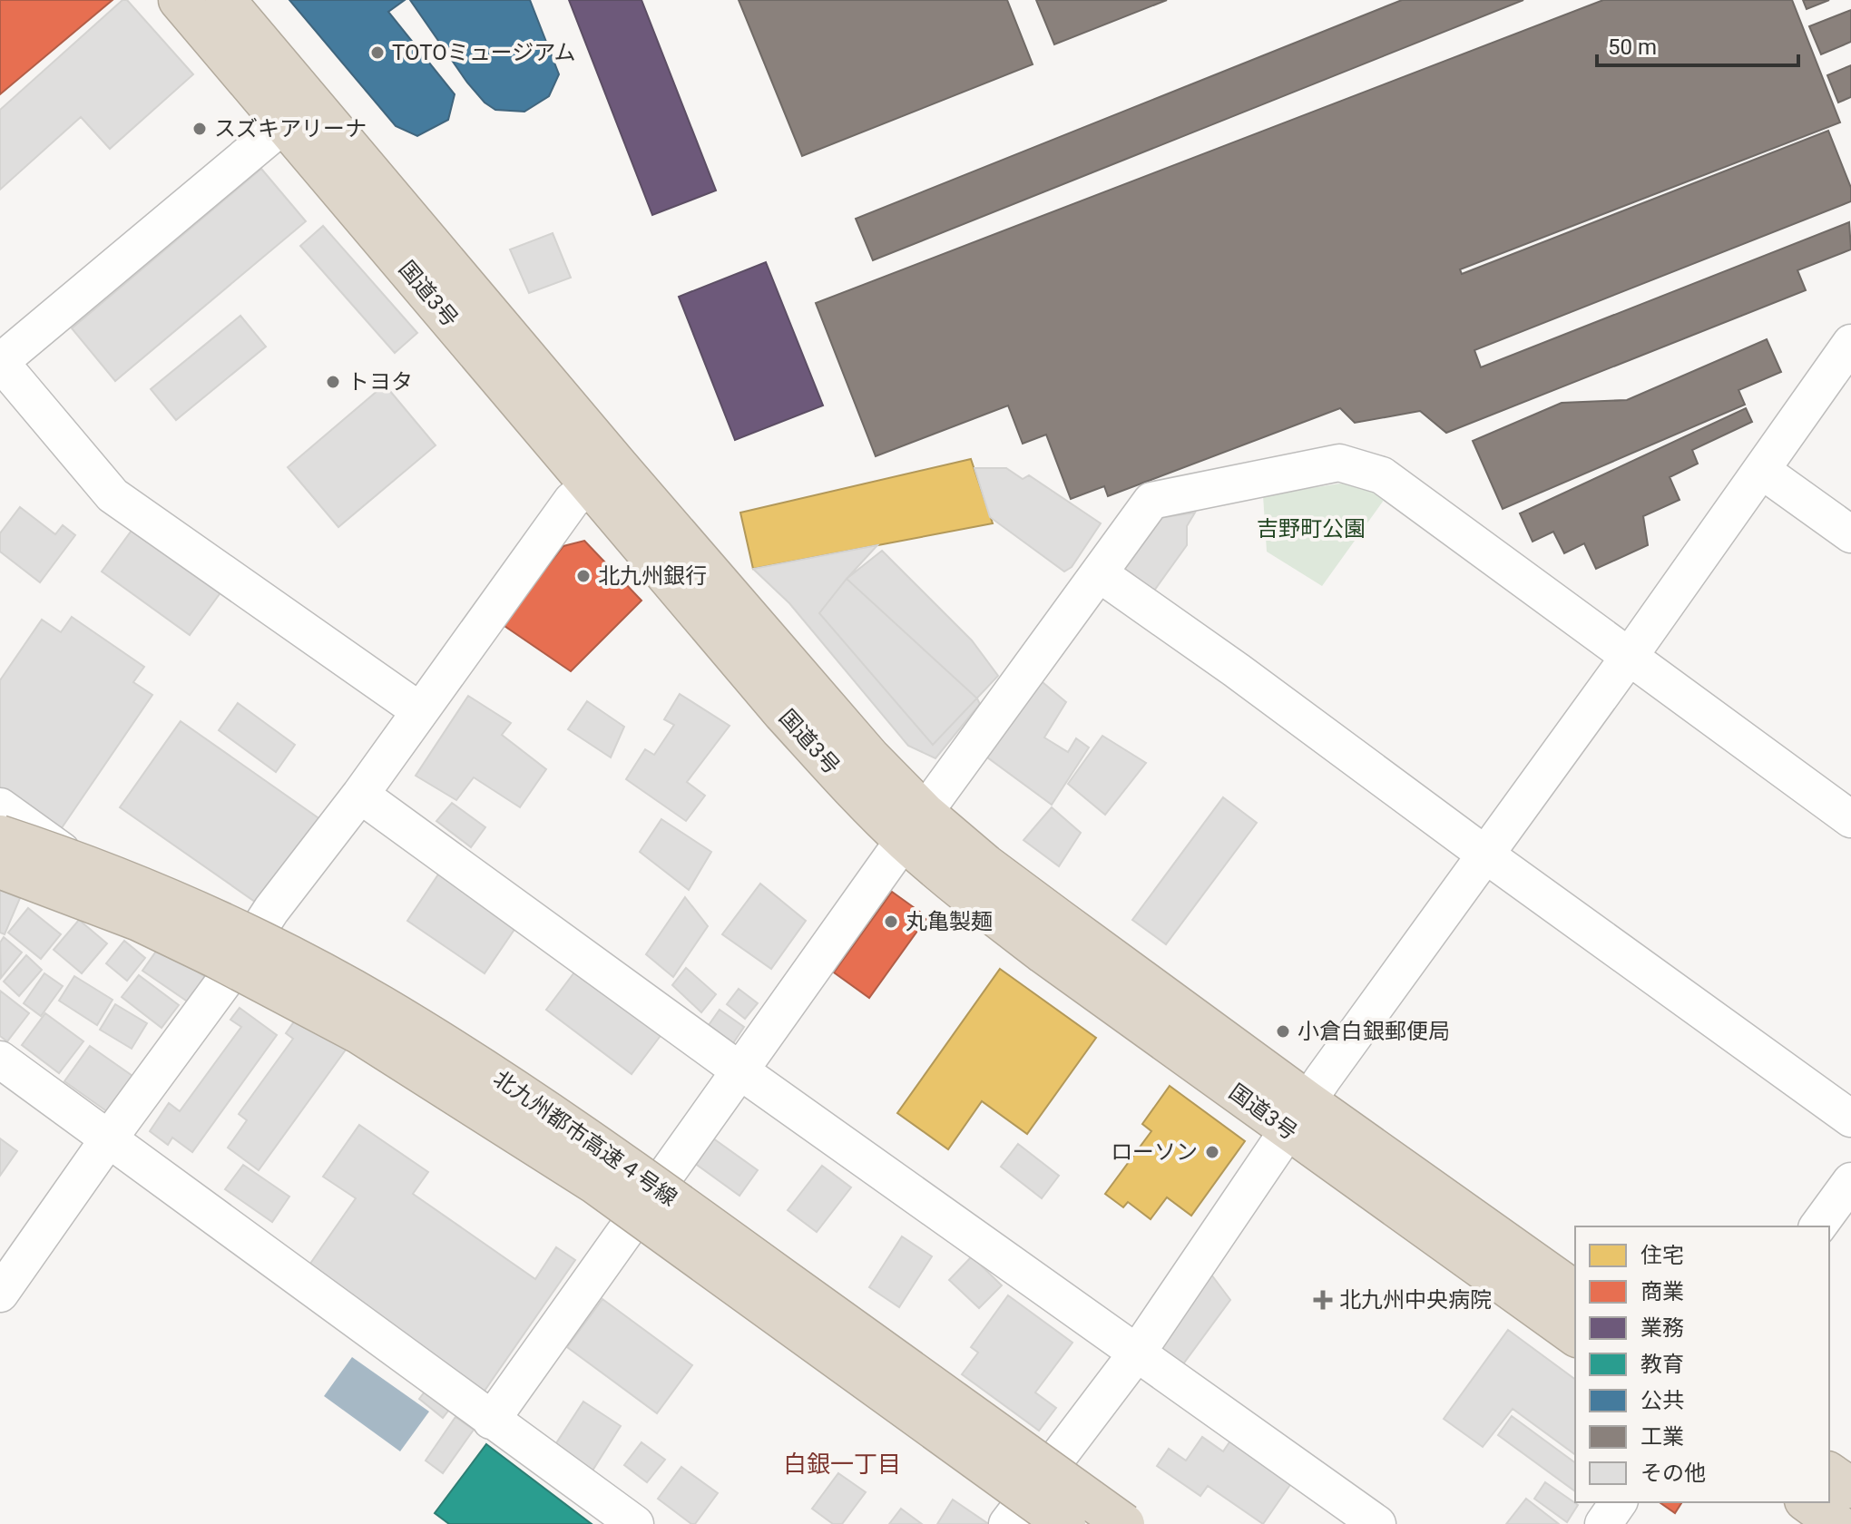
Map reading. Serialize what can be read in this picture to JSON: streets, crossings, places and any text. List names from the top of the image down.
{
  "streets": {
    "highway": ["国道3号", "北九州都市高速４号線"]
  },
  "districts": ["白銀一丁目"],
  "parks": ["吉野町公園"],
  "places": {
    "other": [
      "TOTOミュージアム",
      "スズキアリーナ",
      "トヨタ",
      "北九州銀行",
      "丸亀製麺",
      "小倉白銀郵便局",
      "ローソン"
    ],
    "health": ["北九州中央病院"]
  },
  "legend": [
    "住宅",
    "商業",
    "業務",
    "教育",
    "公共",
    "工業",
    "その他"
  ],
  "scale_bar": "50 m"
}
